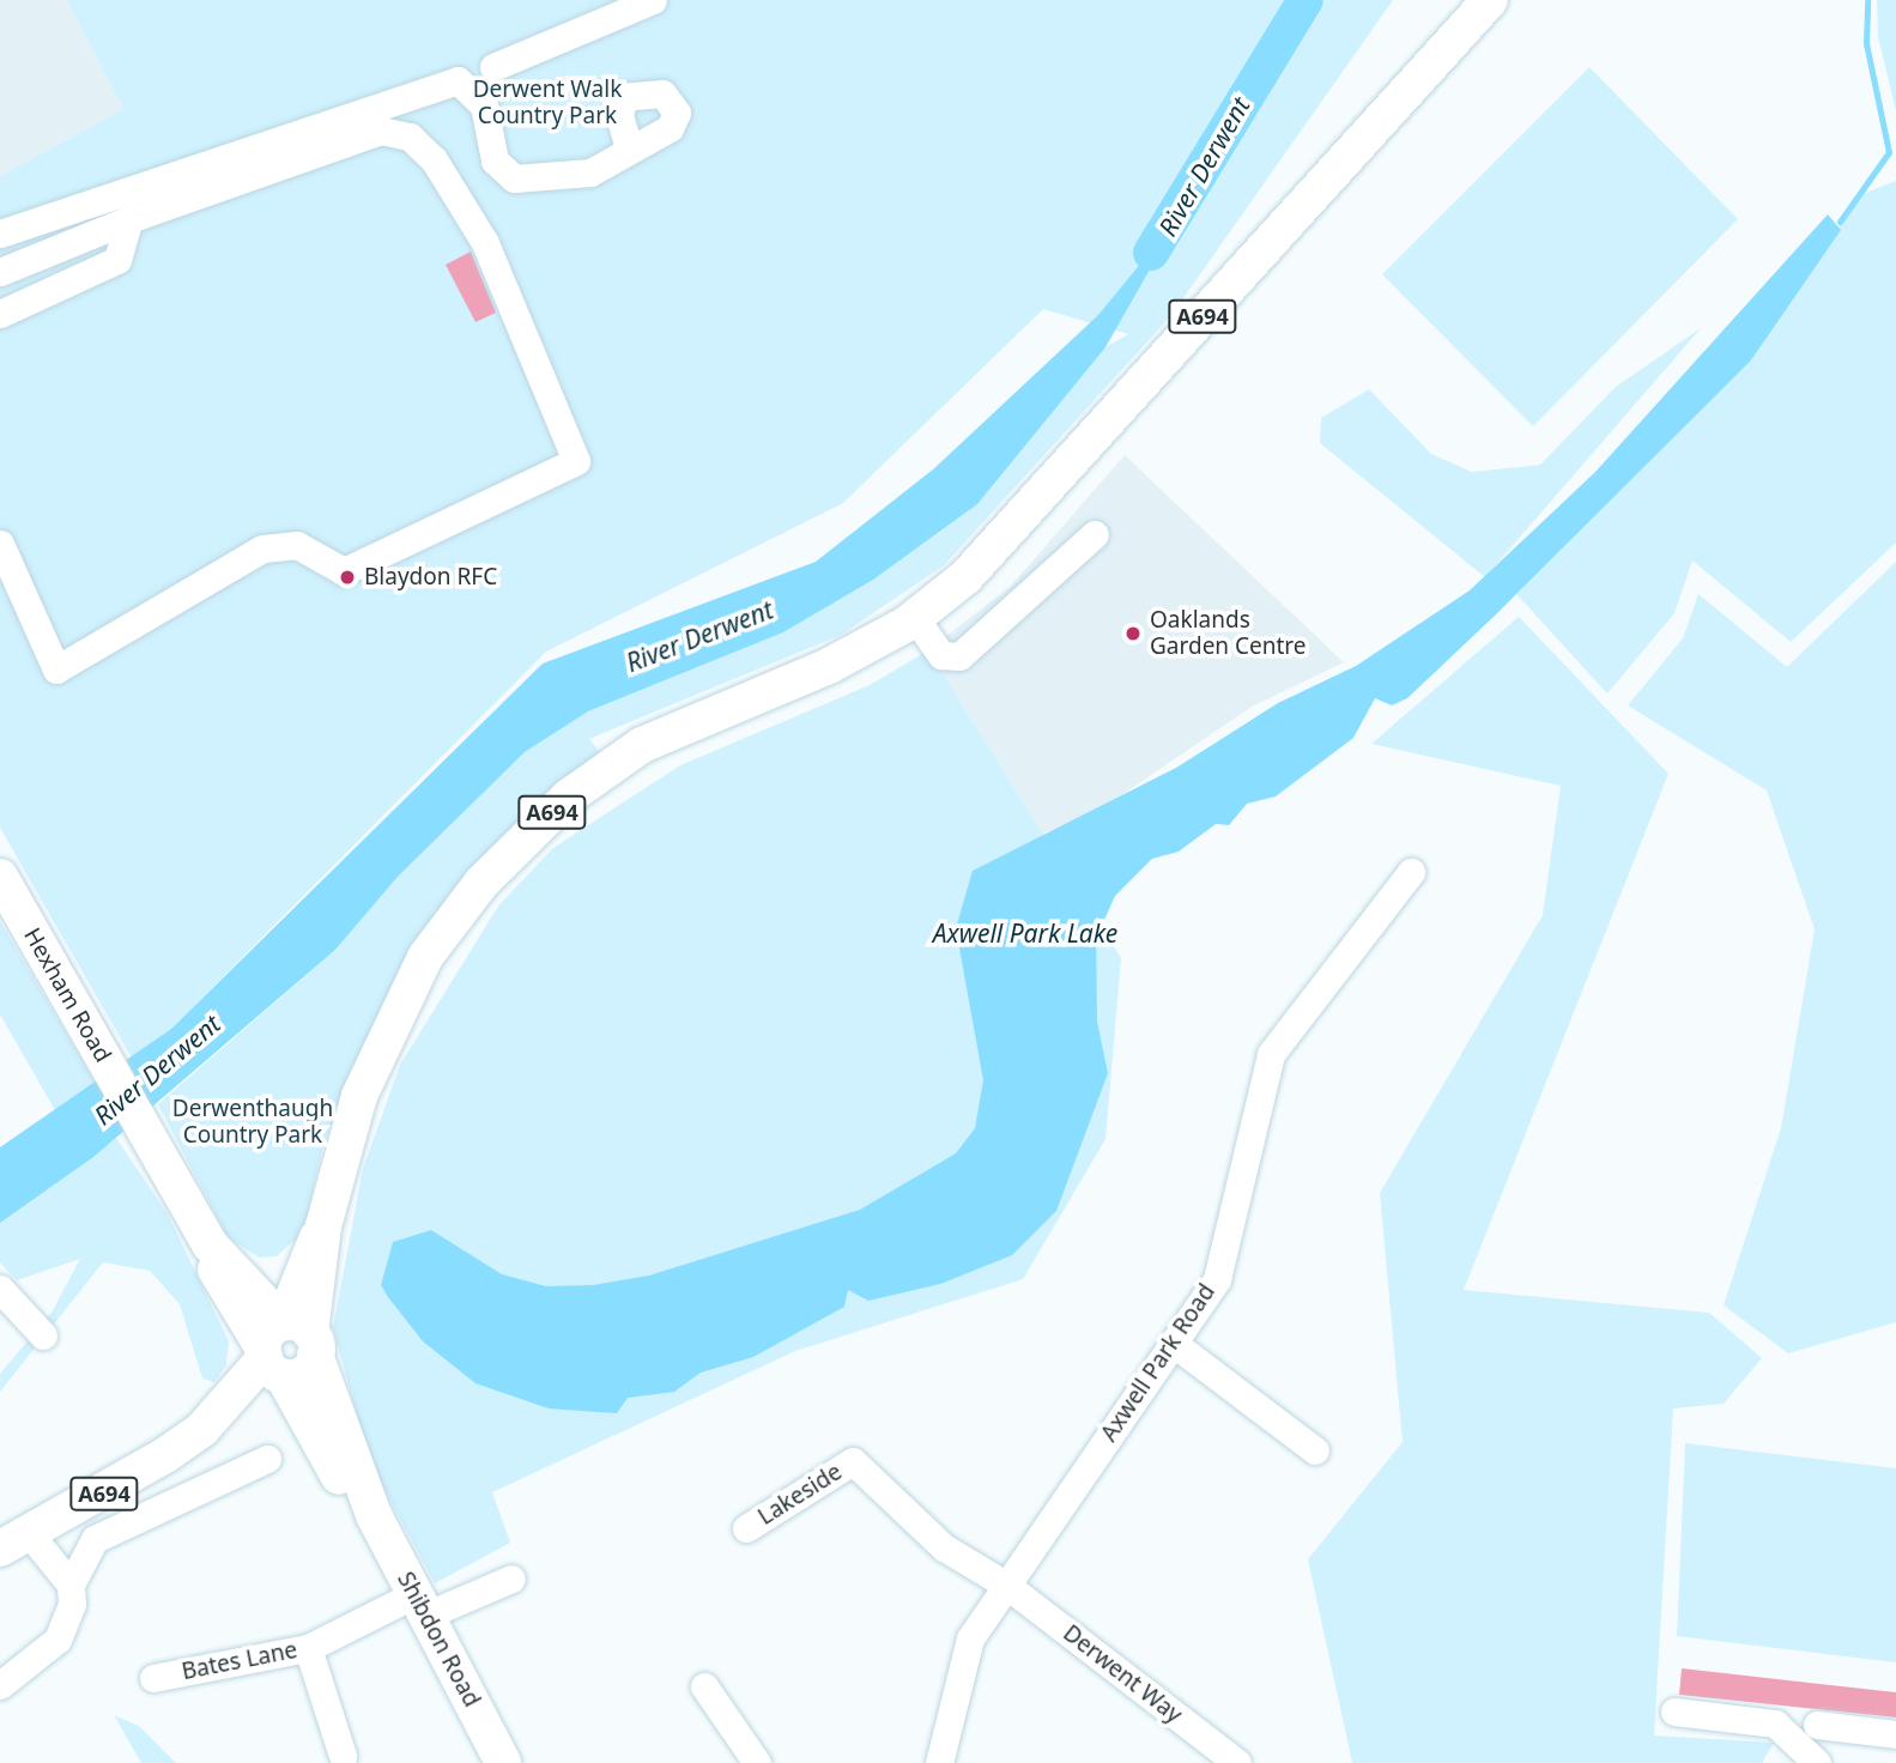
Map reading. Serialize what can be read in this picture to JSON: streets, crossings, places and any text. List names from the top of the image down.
{
  "streets": {
    "main road": ["A694", "Hexham Road", "Shibdon Road"],
    "street": [
      "Axwell Park Road",
      "Lakeside",
      "Bates Lane",
      "Derwent Way"
    ]
  },
  "crossings": [
    ["A694", "Hexham Road"],
    ["A694", "Shibdon Road"],
    ["Hexham Road", "Shibdon Road"],
    ["Axwell Park Road", "Derwent Way"],
    ["Lakeside", "Derwent Way"],
    ["Shibdon Road", "Bates Lane"]
  ],
  "water": ["River Derwent", "Axwell Park Lake"],
  "parks": ["Derwent Walk Country Park", "Derwenthaugh Country Park"],
  "places": ["Blaydon RFC", "Oaklands Garden Centre"]
}
